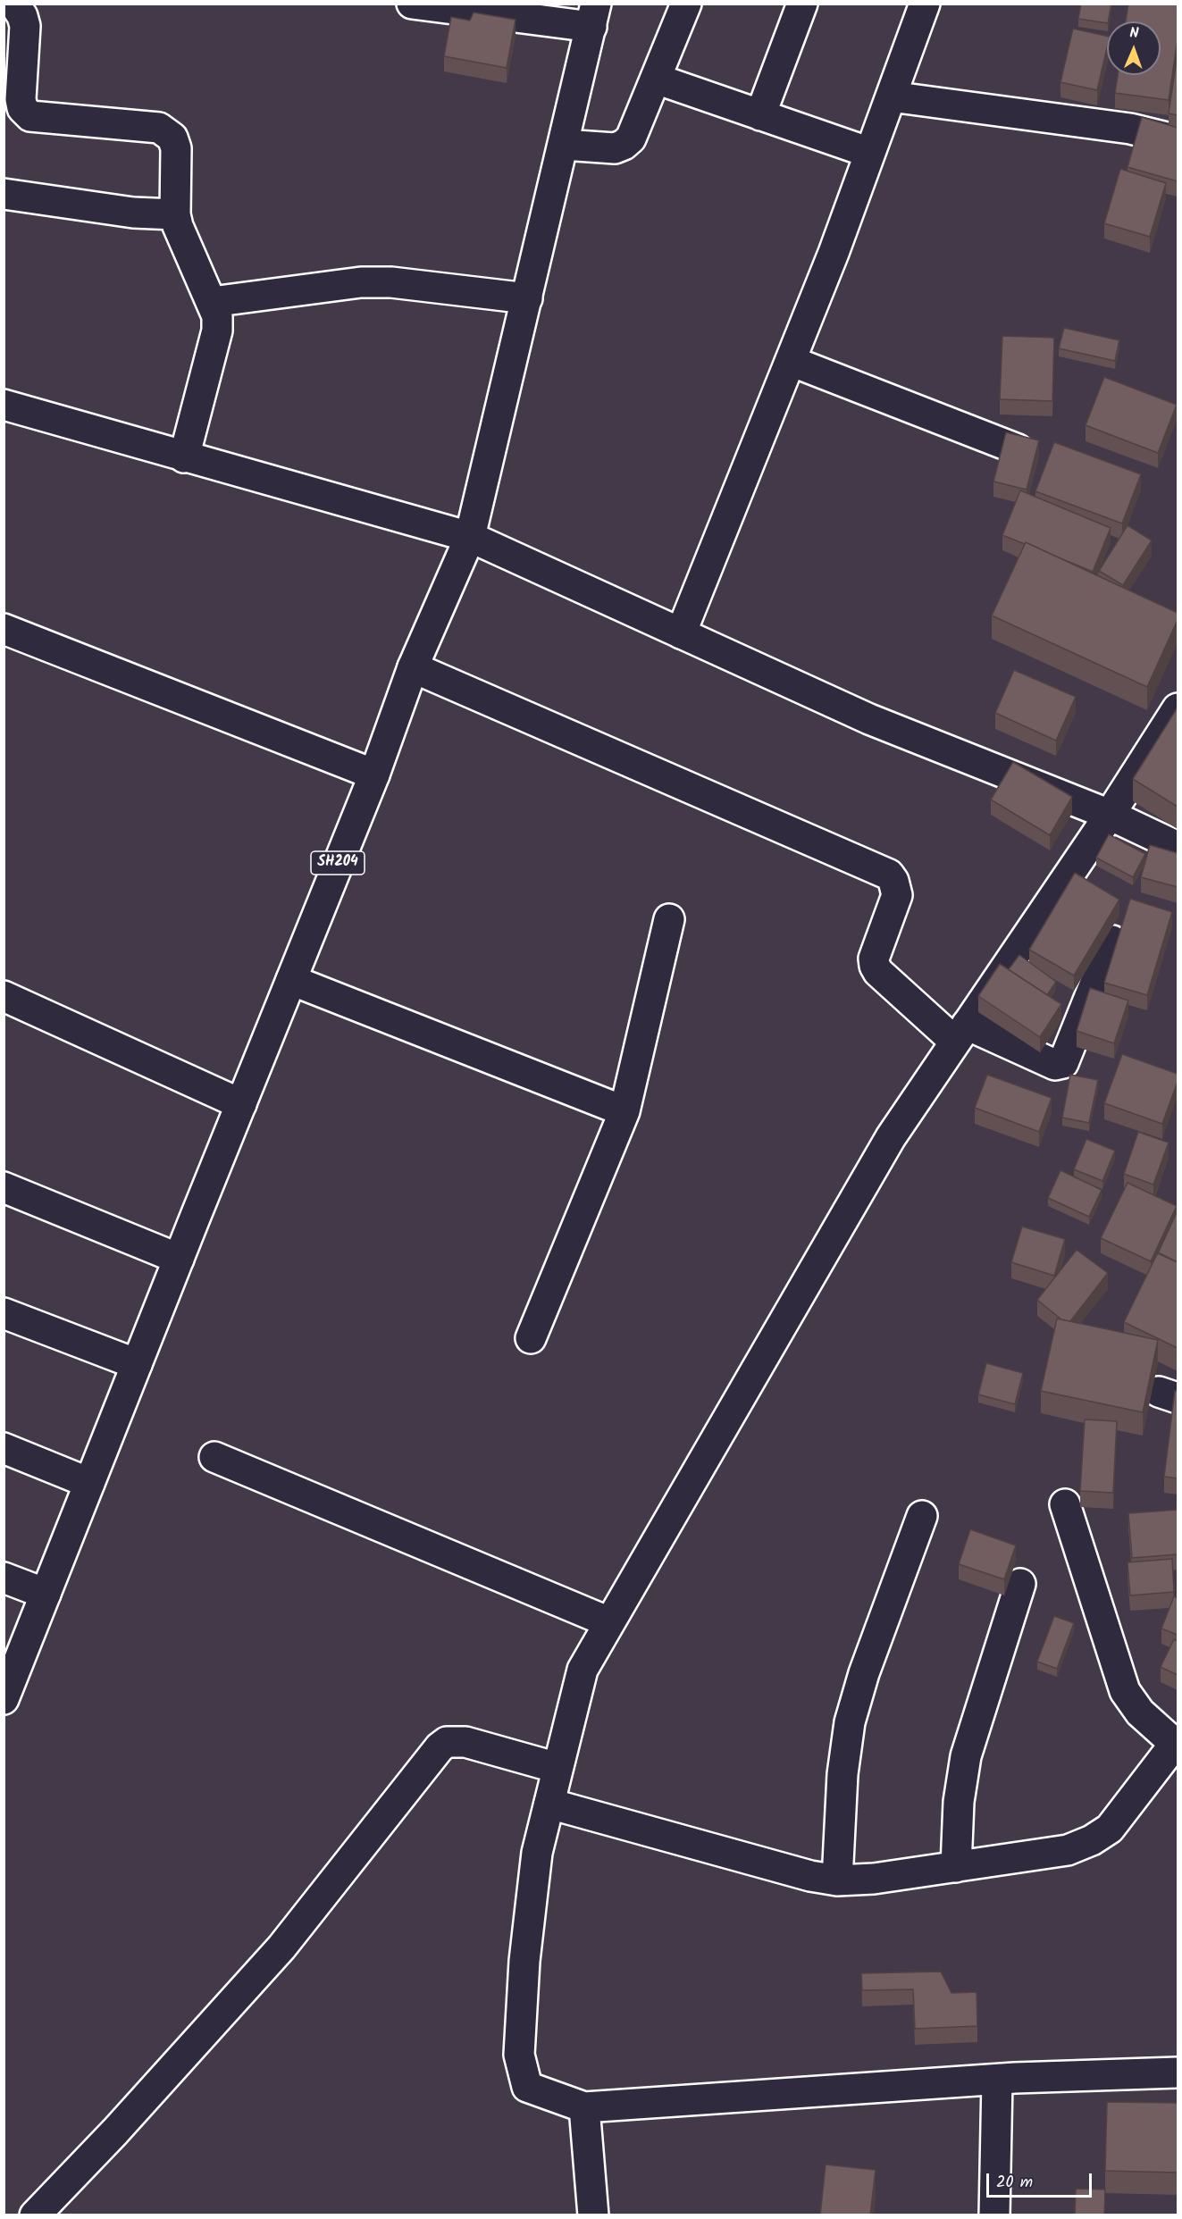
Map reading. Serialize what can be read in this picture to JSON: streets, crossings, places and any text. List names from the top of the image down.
{
  "streets": {
    "street": ["SH204"]
  },
  "scale_bar": "20 m",
  "north": "top"
}
